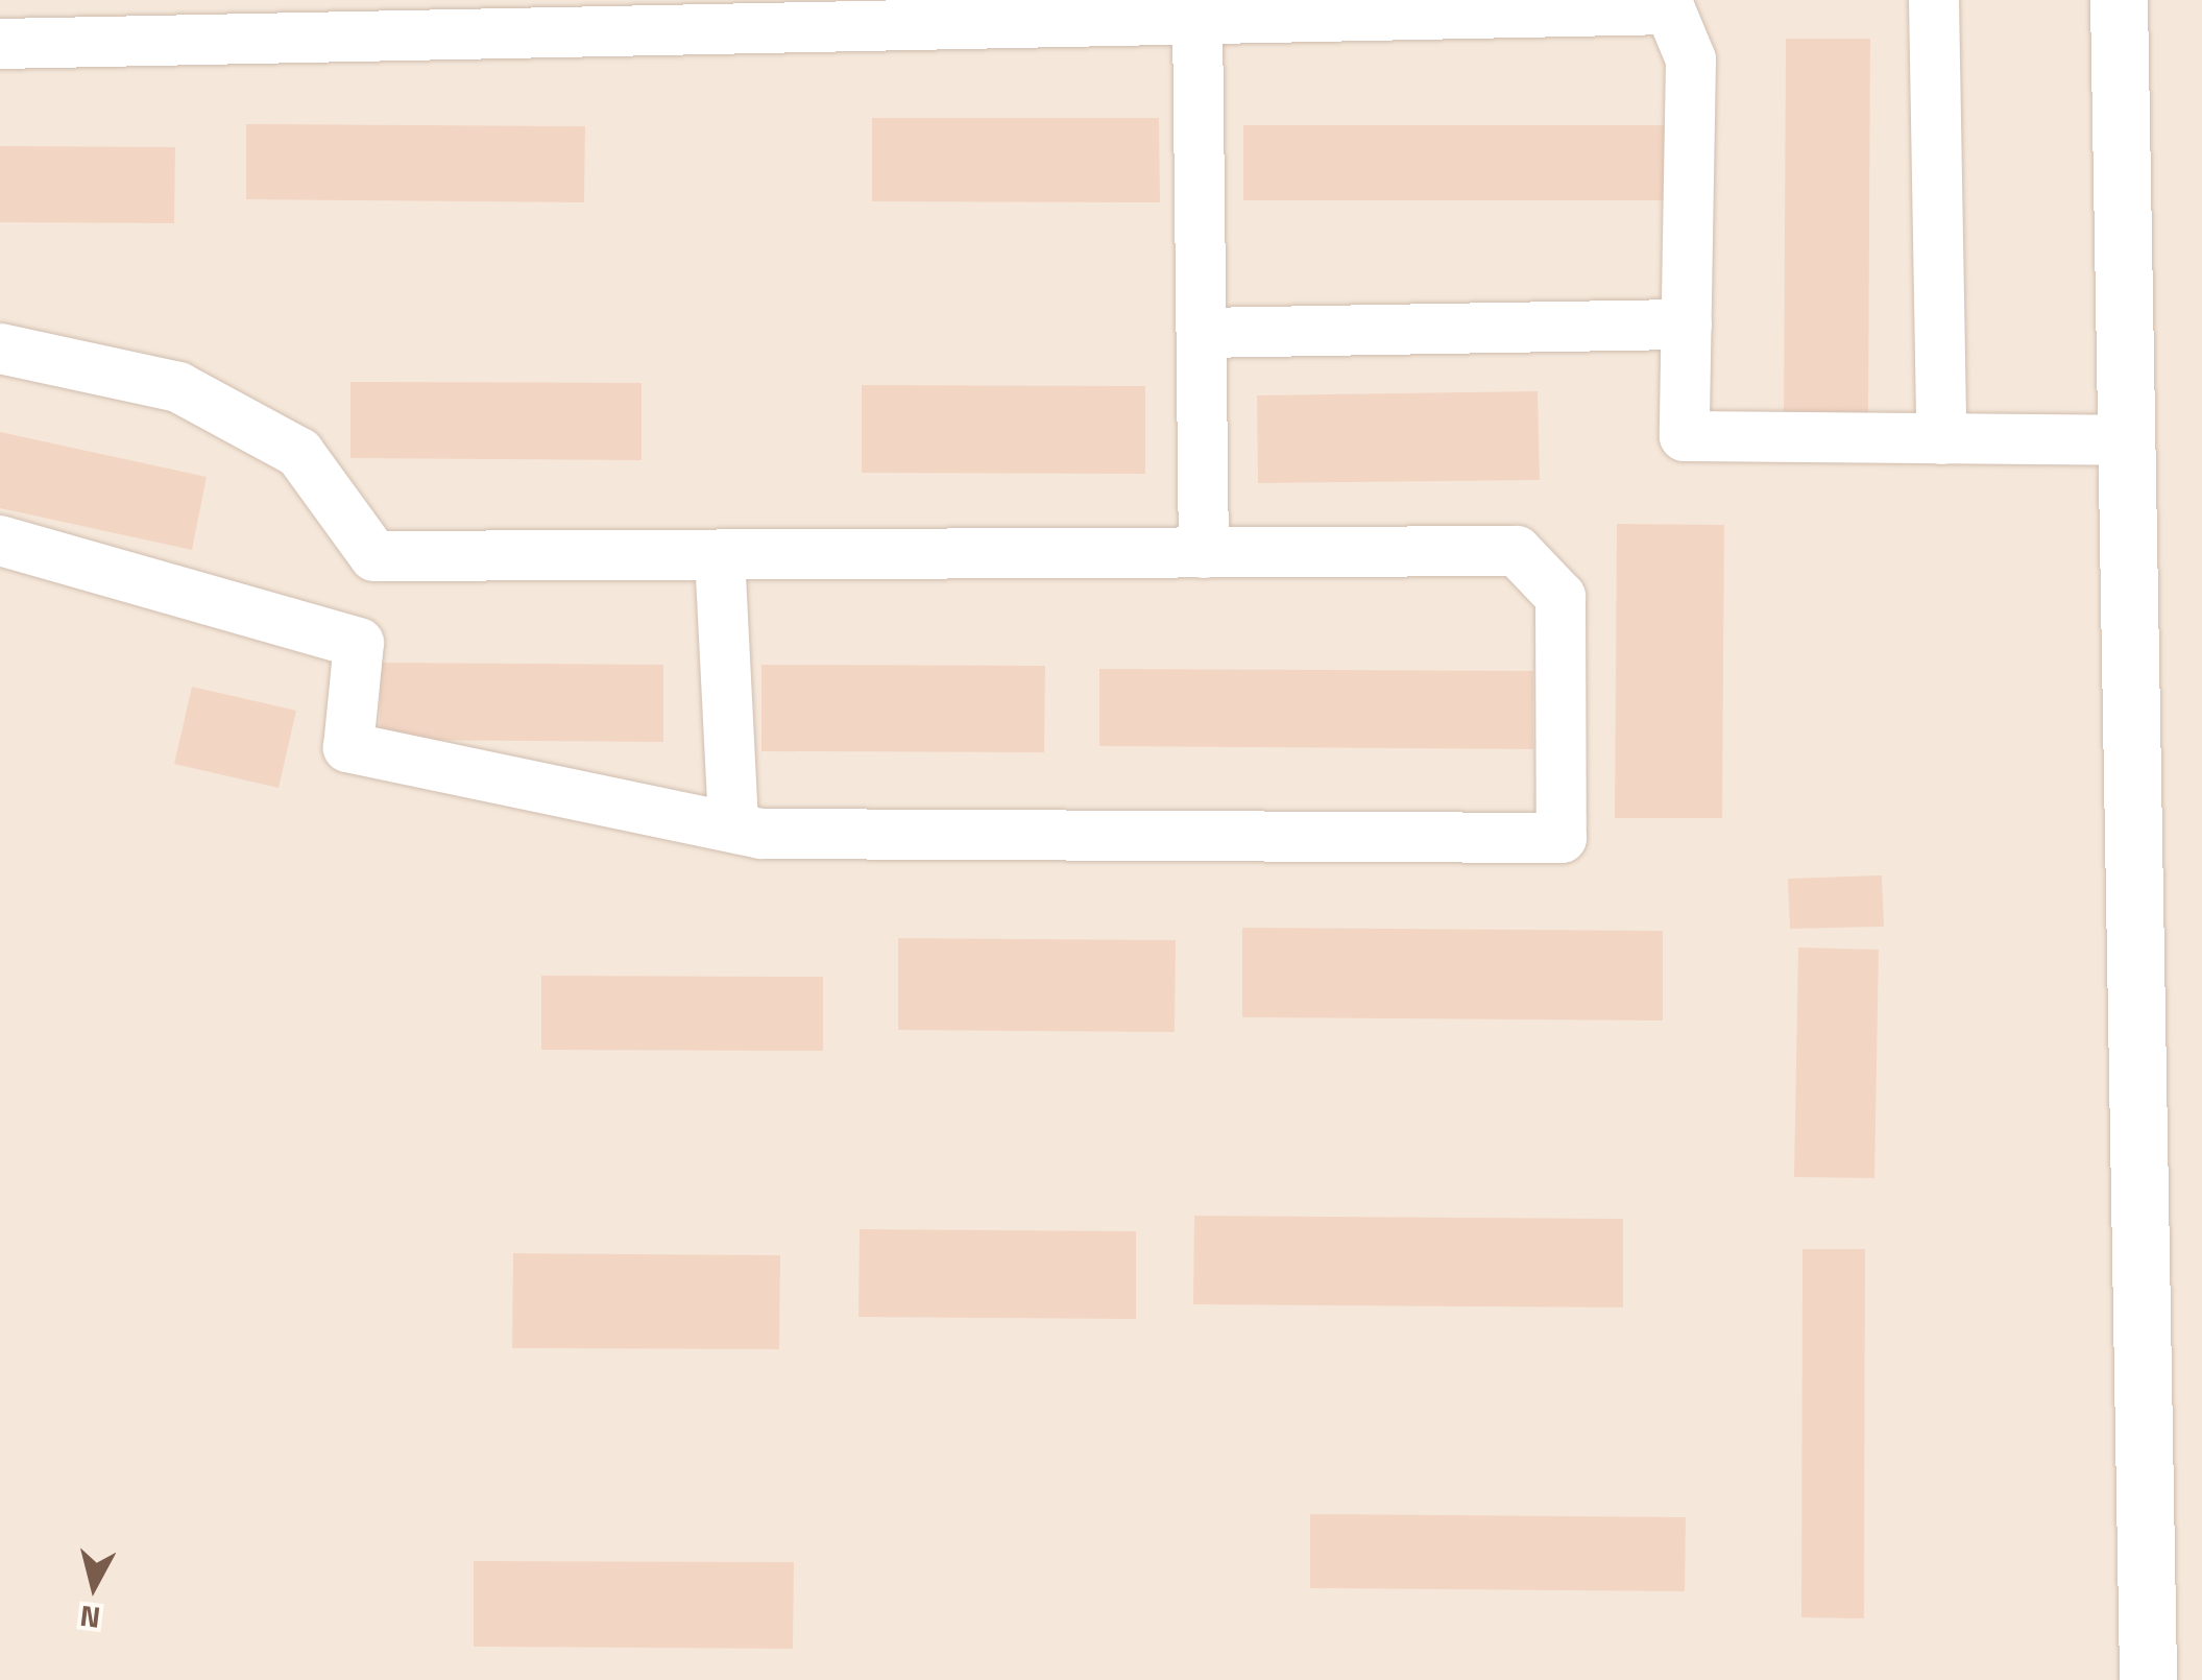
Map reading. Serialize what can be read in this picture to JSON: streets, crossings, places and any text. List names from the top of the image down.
{
  "north": "bottom"
}
